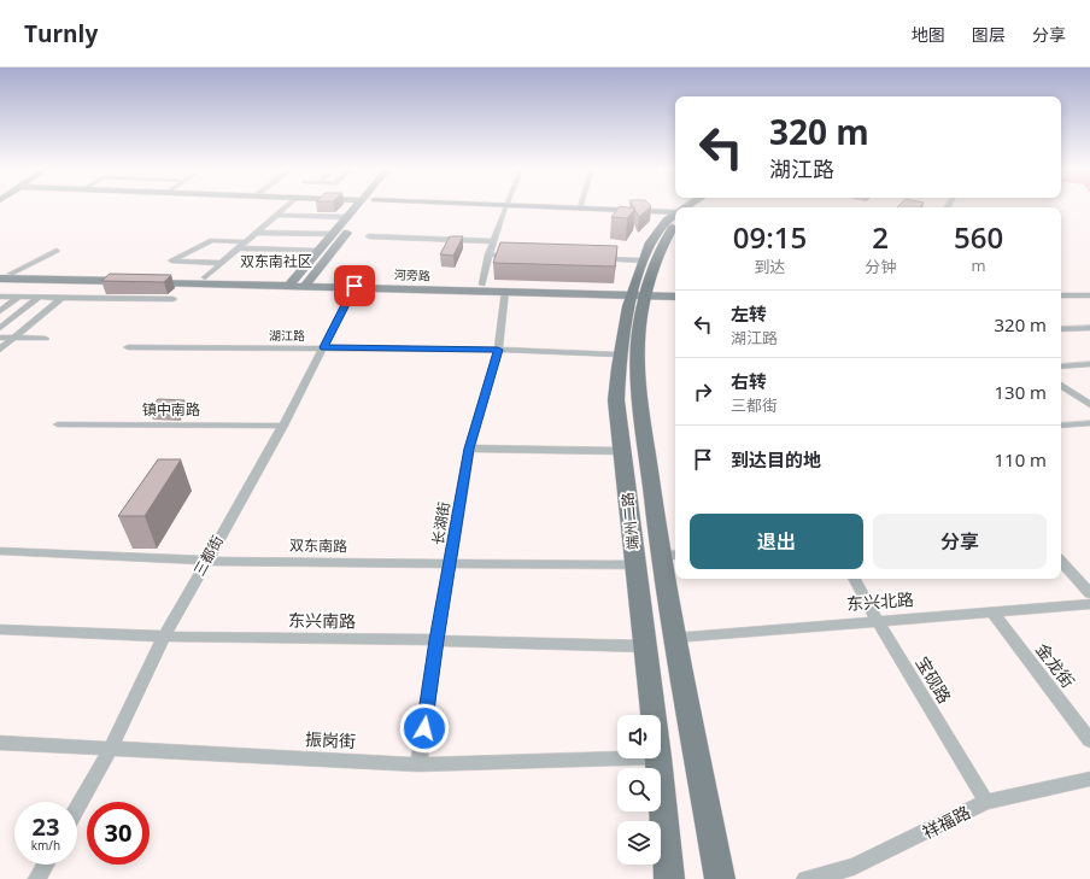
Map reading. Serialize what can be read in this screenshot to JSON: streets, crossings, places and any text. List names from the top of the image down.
{
  "streets": {
    "main road": ["端州二路"],
    "street": [
      "河旁路",
      "湖江路",
      "镇中南路",
      "长湖街",
      "双东南路",
      "三都街",
      "东兴北路",
      "东兴南路",
      "金龙街",
      "宝砚路",
      "振岗街",
      "祥福路"
    ]
  },
  "crossings": [
    ["河旁路", "端州二路"],
    ["河旁路", "长湖街"],
    ["河旁路", "三都街"],
    ["湖江路", "端州二路"],
    ["湖江路", "长湖街"],
    ["湖江路", "三都街"],
    ["镇中南路", "三都街"],
    ["端州二路", "双东南路"],
    ["端州二路", "东兴北路"],
    ["端州二路", "东兴南路"],
    ["长湖街", "双东南路"],
    ["长湖街", "东兴南路"],
    ["长湖街", "振岗街"],
    ["双东南路", "三都街"],
    ["三都街", "东兴南路"],
    ["三都街", "振岗街"],
    ["东兴北路", "金龙街"],
    ["东兴北路", "宝砚路"],
    ["宝砚路", "祥福路"]
  ],
  "districts": ["双东南社区"],
  "page": {
    "header": "Turnly",
    "nav": ["地图", "图层", "分享"],
    "turn": ["320 m", "湖江路"],
    "eta": [
      "09:15",
      "到达",
      "2",
      "分钟",
      "560",
      "m"
    ],
    "list": [
      {
        "name": "左转",
        "note": "湖江路",
        "value": "320 m"
      },
      {
        "name": "右转",
        "note": "三都街",
        "value": "130 m"
      },
      {
        "name": "到达目的地",
        "value": "110 m"
      }
    ],
    "buttons": ["退出", "分享"],
    "speed": "23 km/h",
    "limit": "30"
  }
}
